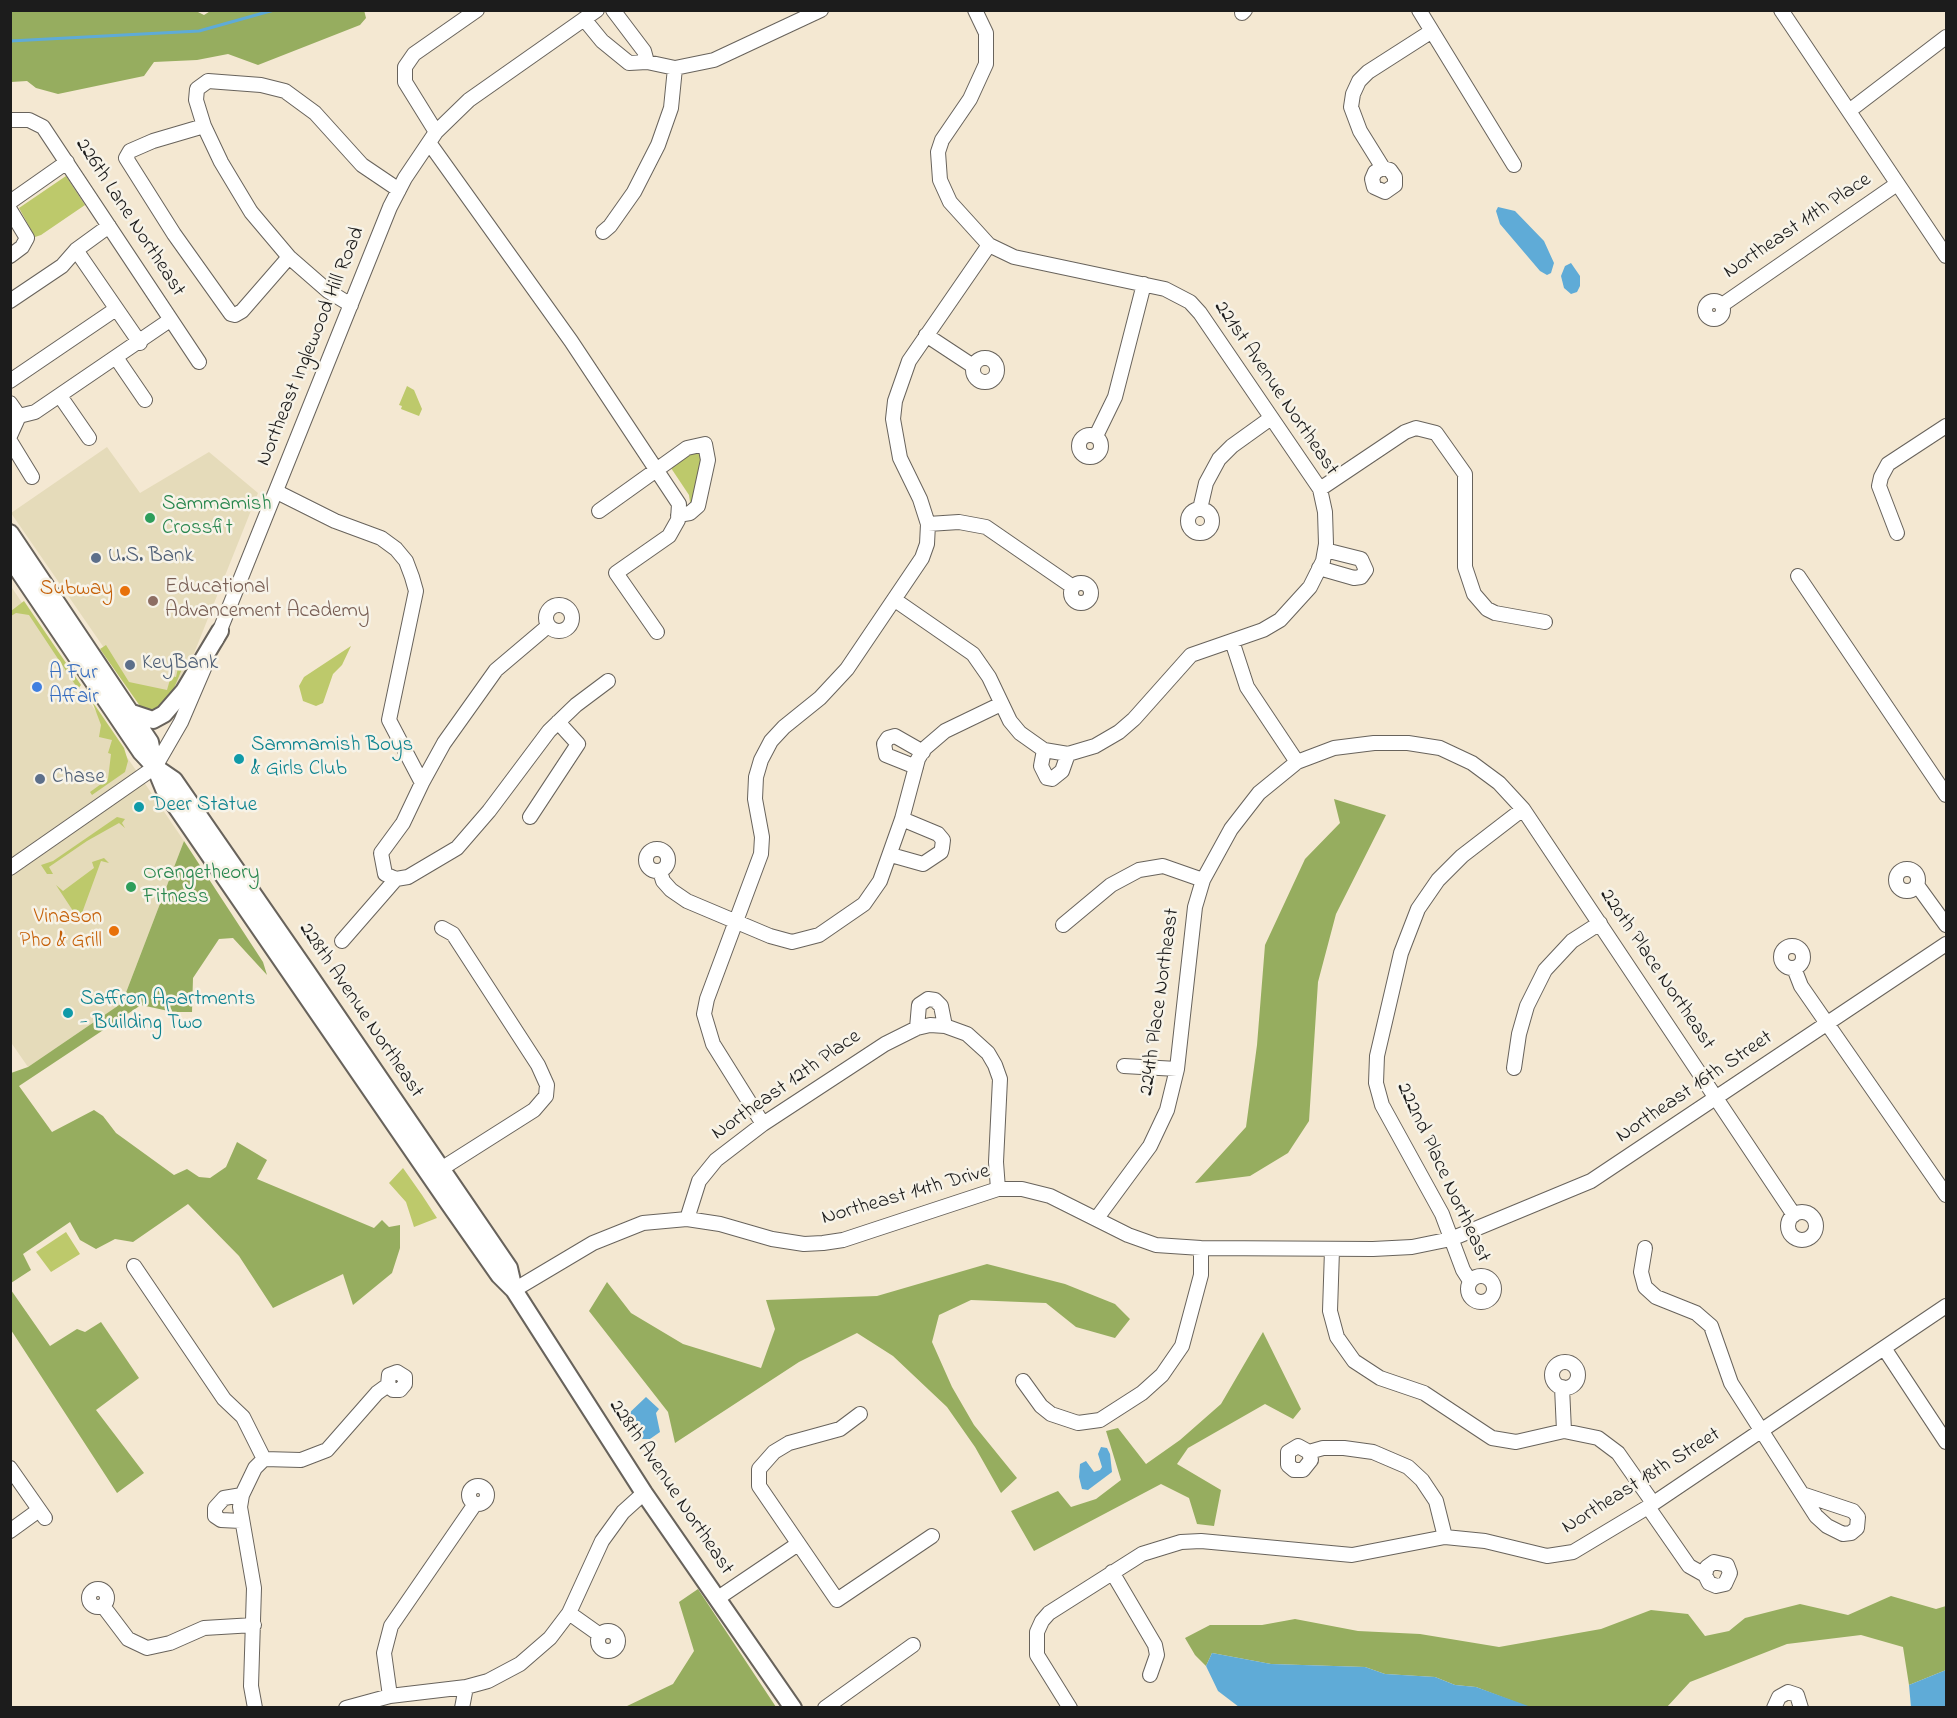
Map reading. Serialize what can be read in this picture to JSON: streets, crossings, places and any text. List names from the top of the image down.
{
  "streets": {
    "main road": ["228th Avenue Northeast"],
    "street": [
      "226th Lane Northeast",
      "Northeast 11th Place",
      "Northeast Inglewood Hill Road",
      "221st Avenue Northeast",
      "220th Place Northeast",
      "224th Place Northeast",
      "Northeast 12th Place",
      "Northeast 16th Street",
      "222nd Place Northeast",
      "Northeast 14th Drive",
      "Northeast 18th Street"
    ]
  },
  "crossings": [
    ["Northeast Inglewood Hill Road", "228th Avenue Northeast"],
    ["220th Place Northeast", "Northeast 16th Street"],
    ["220th Place Northeast", "222nd Place Northeast"],
    ["224th Place Northeast", "Northeast 14th Drive"],
    ["Northeast 12th Place", "Northeast 14th Drive"],
    ["Northeast 16th Street", "222nd Place Northeast"],
    ["Northeast 16th Street", "Northeast 14th Drive"],
    ["222nd Place Northeast", "Northeast 14th Drive"]
  ],
  "places": [
    "Sammamish Crossfit",
    "U.S. Bank",
    "Subway",
    "Educational Advancement Academy",
    "KeyBank",
    "A Fur Affair",
    "Sammamish Boys & Girls Club",
    "Chase",
    "Deer Statue",
    "Orangetheory Fitness",
    "Vinason Pho & Grill",
    "Saffron Apartments - Building Two"
  ]
}
